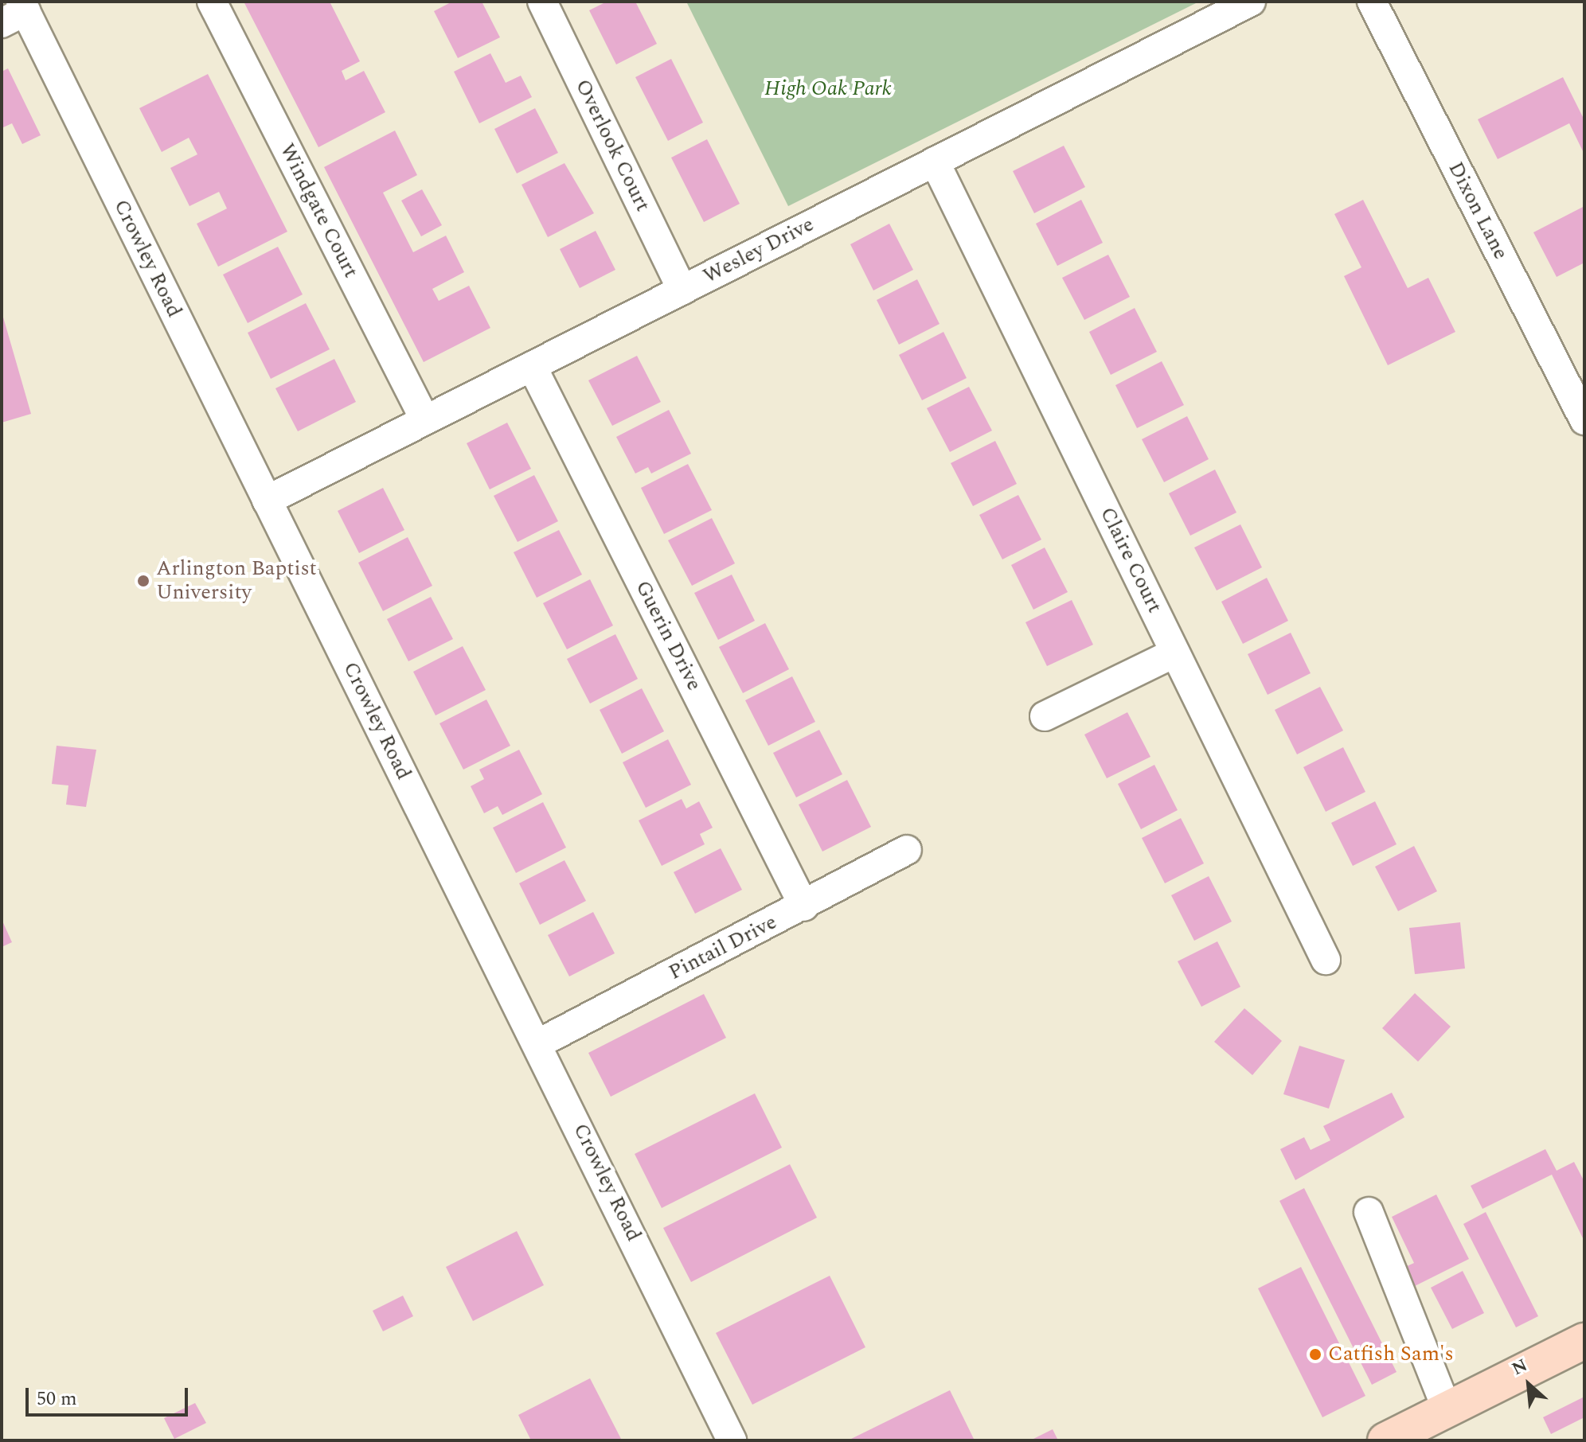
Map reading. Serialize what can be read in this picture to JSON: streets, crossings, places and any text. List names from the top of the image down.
{
  "streets": {
    "street": [
      "Overlook Court",
      "Windgate Court",
      "Dixon Lane",
      "Wesley Drive",
      "Crowley Road",
      "Claire Court",
      "Guerin Drive",
      "Pintail Drive"
    ]
  },
  "crossings": [
    ["Overlook Court", "Wesley Drive"],
    ["Windgate Court", "Wesley Drive"],
    ["Wesley Drive", "Crowley Road"],
    ["Wesley Drive", "Claire Court"],
    ["Wesley Drive", "Guerin Drive"],
    ["Crowley Road", "Pintail Drive"],
    ["Guerin Drive", "Pintail Drive"]
  ],
  "parks": ["High Oak Park"],
  "places": ["Arlington Baptist University", "Catfish Sam's"],
  "scale_bar": "50 m",
  "north": "top left"
}
